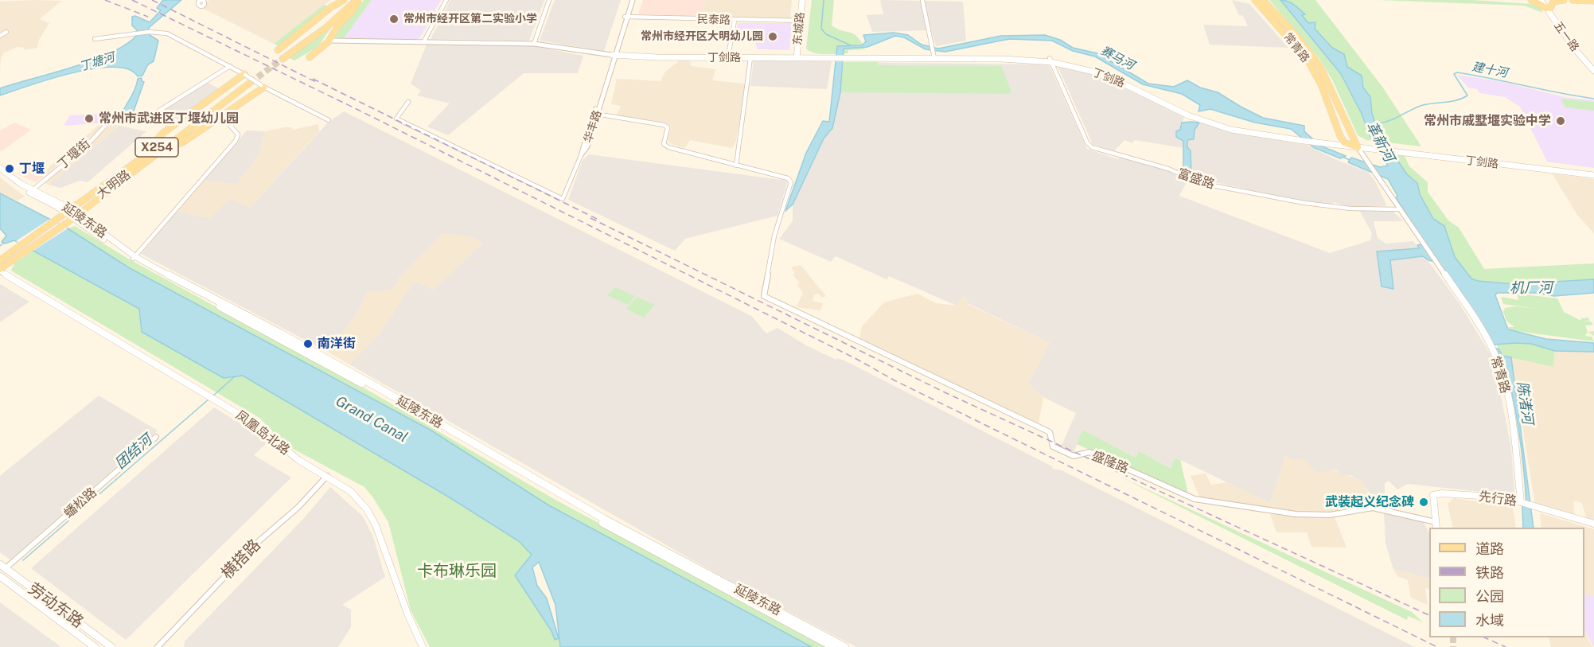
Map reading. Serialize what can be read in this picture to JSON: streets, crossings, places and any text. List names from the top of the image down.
{
  "streets": {
    "main road": [
      "东城路",
      "五一路",
      "常青路",
      "丁剑路",
      "X254",
      "大明路",
      "延陵东路",
      "劳动东路"
    ],
    "street": [
      "民泰路",
      "华丰路",
      "丁堰街",
      "富盛路",
      "凤凰岛北路",
      "盛隆路",
      "先行路",
      "蟠松路",
      "横搭路"
    ]
  },
  "crossings": [
    ["民泰路", "东城路"],
    ["民泰路", "华丰路"],
    ["东城路", "丁剑路"],
    ["常青路", "丁剑路"],
    ["常青路", "富盛路"],
    ["常青路", "先行路"],
    ["丁剑路", "华丰路"],
    ["丁剑路", "富盛路"],
    ["丁堰街", "延陵东路"],
    ["大明路", "延陵东路"],
    ["大明路", "凤凰岛北路"],
    ["凤凰岛北路", "横搭路"],
    ["盛隆路", "先行路"],
    ["蟠松路", "劳动东路"]
  ],
  "water": [
    "赛马河",
    "丁塘河",
    "建十河",
    "革新河",
    "机厂河",
    "陈渚河",
    "Grand Canal",
    "团结河"
  ],
  "parks": ["卡布琳乐园"],
  "places": [
    "常州市经开区第二实验小学",
    "常州市经开区大明幼儿园",
    "常州市武进区丁堰幼儿园",
    "常州市戚墅堰实验中学",
    "丁堰",
    "南洋街",
    "武装起义纪念碑"
  ],
  "legend": [
    "道路",
    "铁路",
    "公园",
    "水域"
  ]
}
